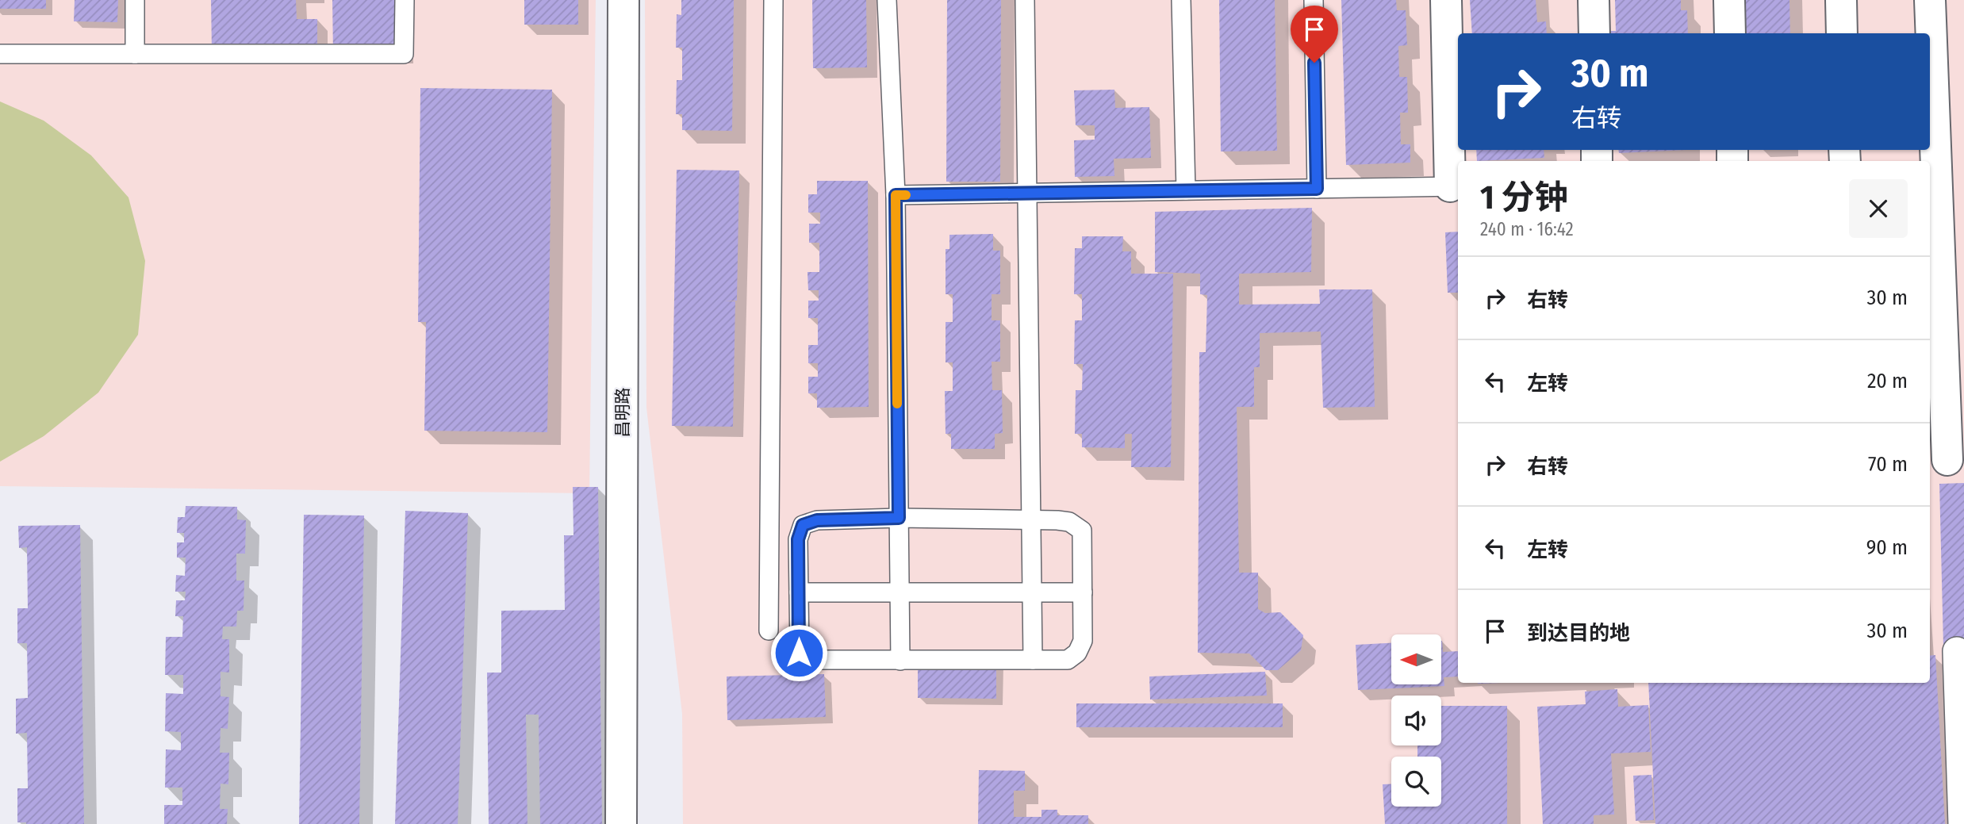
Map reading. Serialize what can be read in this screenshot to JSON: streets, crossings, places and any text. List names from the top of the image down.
{
  "streets": {
    "street": ["昌明路"]
  },
  "north": "left",
  "page": {
    "turn": ["30 m", "右转"],
    "heading": ["1 分钟", "240 m · 16:42"],
    "list": [
      {
        "name": "右转",
        "value": "30 m"
      },
      {
        "name": "左转",
        "value": "20 m"
      },
      {
        "name": "右转",
        "value": "70 m"
      },
      {
        "name": "左转",
        "value": "90 m"
      },
      {
        "name": "到达目的地",
        "value": "30 m"
      }
    ]
  }
}
